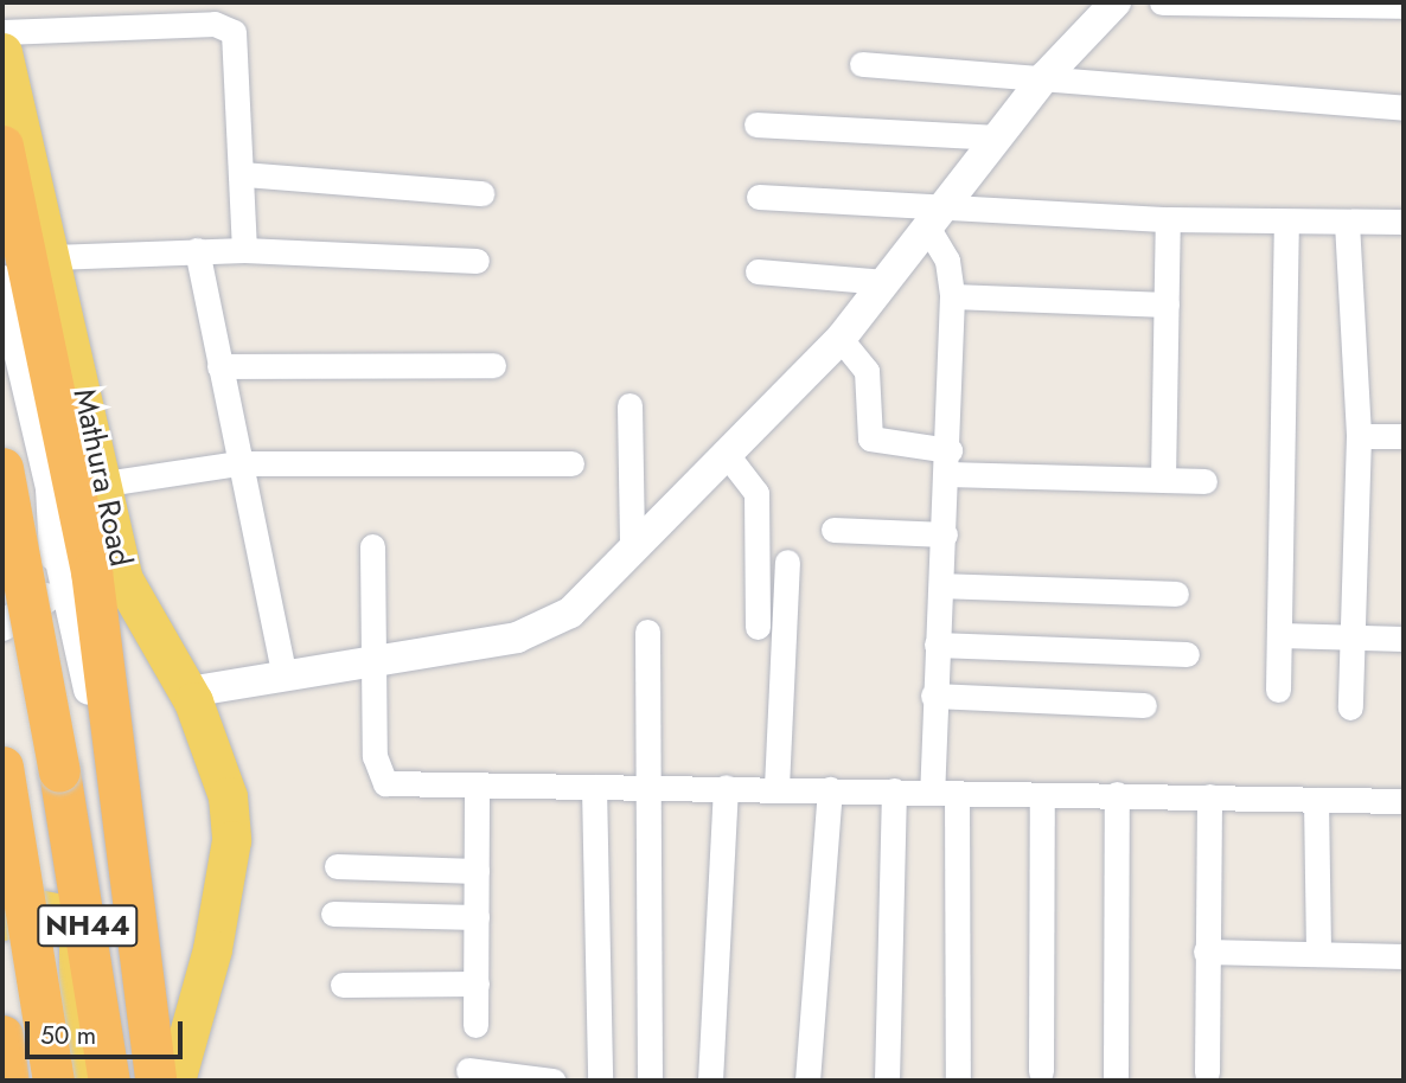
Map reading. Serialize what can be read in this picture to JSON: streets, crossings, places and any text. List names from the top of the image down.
{
  "streets": {
    "highway": ["NH44"],
    "main road": ["Mathura Road"]
  },
  "scale_bar": "50 m"
}
